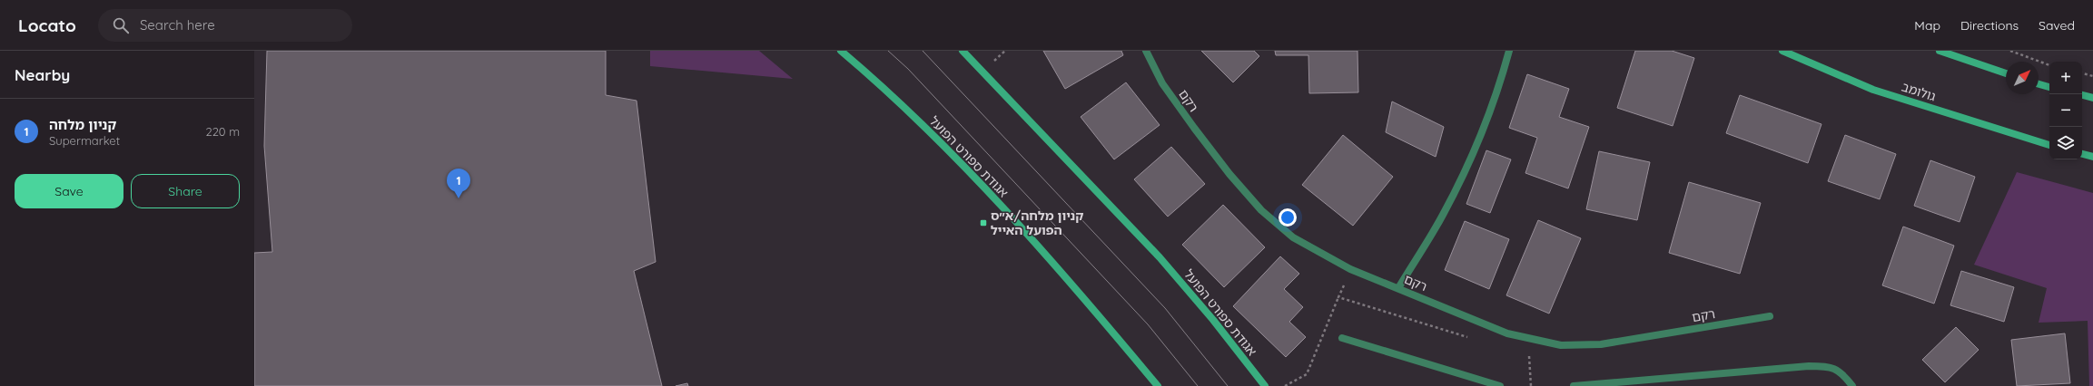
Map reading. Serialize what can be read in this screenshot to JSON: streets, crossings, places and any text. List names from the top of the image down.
{
  "streets": {
    "street": ["גולומב", "רקם", "אגודת ספורט הפועל"]
  },
  "places": {
    "transit": ["קניון מלחה/א״ס הפועל האייל"]
  },
  "north": "top right",
  "page": {
    "header": "Locato",
    "search": "Search here",
    "nav": ["Map", "Directions", "Saved"],
    "heading": "Nearby",
    "map_buttons": ["+", "−"],
    "list": [
      {
        "mark": "1",
        "name": "קניון מלחה",
        "note": "Supermarket",
        "value": "220 m"
      }
    ],
    "buttons": ["Save", "Share"],
    "pins": "1"
  }
}
